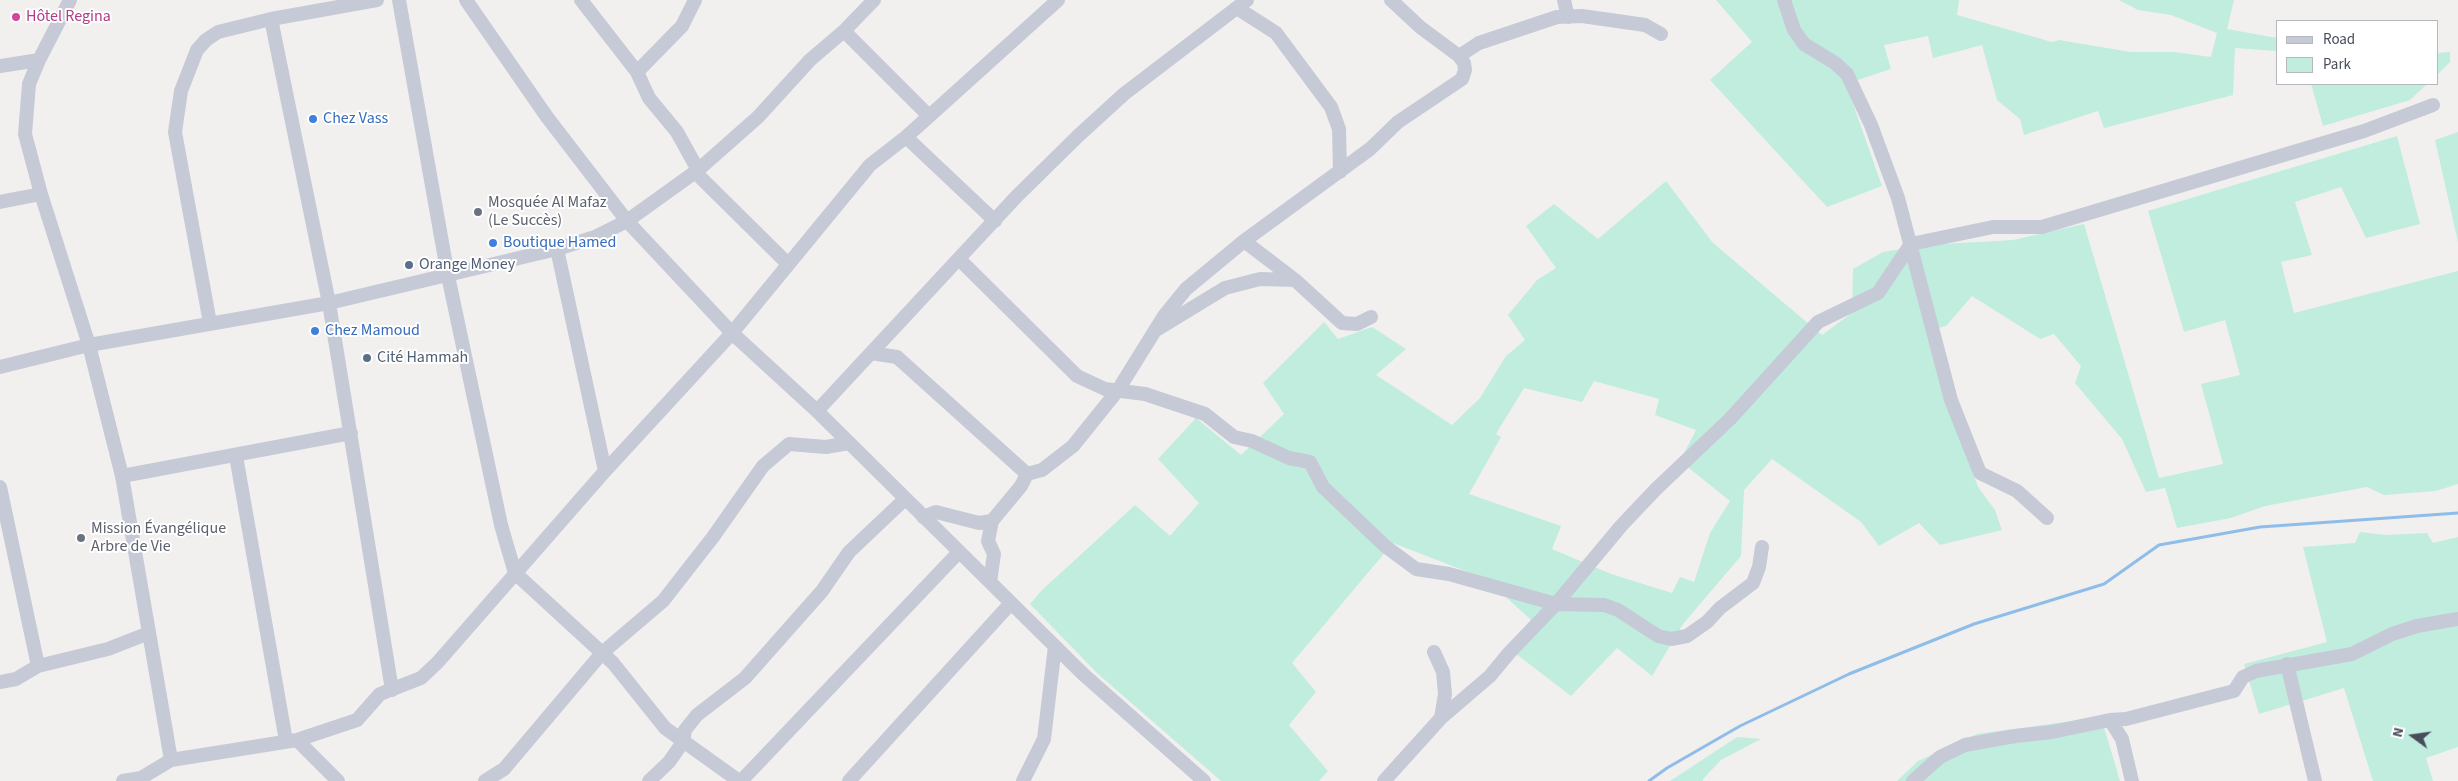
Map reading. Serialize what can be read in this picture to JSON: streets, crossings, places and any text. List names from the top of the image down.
{
  "places": [
    "Hôtel Regina",
    "Chez Vass",
    "Mosquée Al Mafaz (Le Succès)",
    "Boutique Hamed",
    "Orange Money",
    "Chez Mamoud",
    "Cité Hammah",
    "Mission Évangélique Arbre de Vie"
  ],
  "legend": ["Road", "Park"],
  "north": "left"
}
